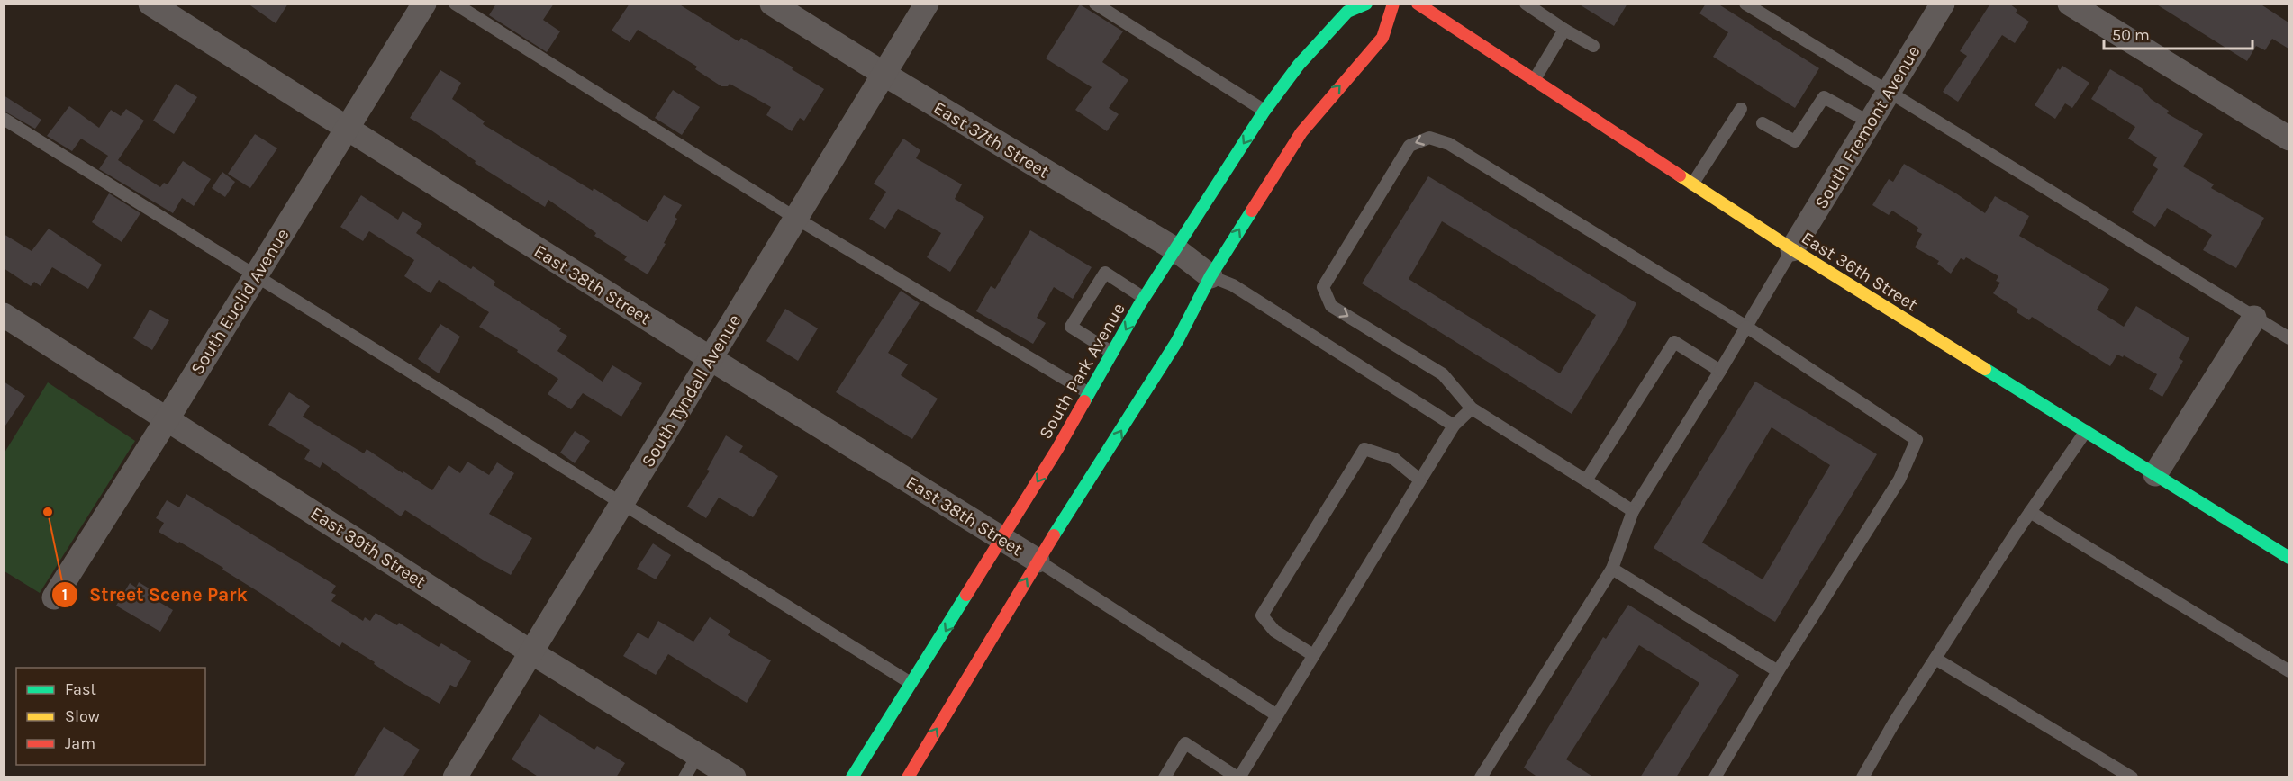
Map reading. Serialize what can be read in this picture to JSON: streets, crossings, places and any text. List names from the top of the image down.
{
  "streets": {
    "main road": ["East 36th Street", "South Park Avenue"],
    "street": [
      "South Fremont Avenue",
      "East 37th Street",
      "East 38th Street",
      "South Euclid Avenue",
      "South Tyndall Avenue",
      "East 39th Street"
    ]
  },
  "crossings": [
    ["South Fremont Avenue", "East 36th Street"],
    ["East 37th Street", "South Park Avenue"],
    ["East 37th Street", "South Tyndall Avenue"],
    ["East 38th Street", "South Euclid Avenue"],
    ["East 38th Street", "South Park Avenue"],
    ["East 38th Street", "South Tyndall Avenue"],
    ["South Euclid Avenue", "East 39th Street"],
    ["South Tyndall Avenue", "East 39th Street"]
  ],
  "places": ["Street Scene Park"],
  "legend": ["Fast", "Slow", "Jam"],
  "scale_bar": "50 m"
}
